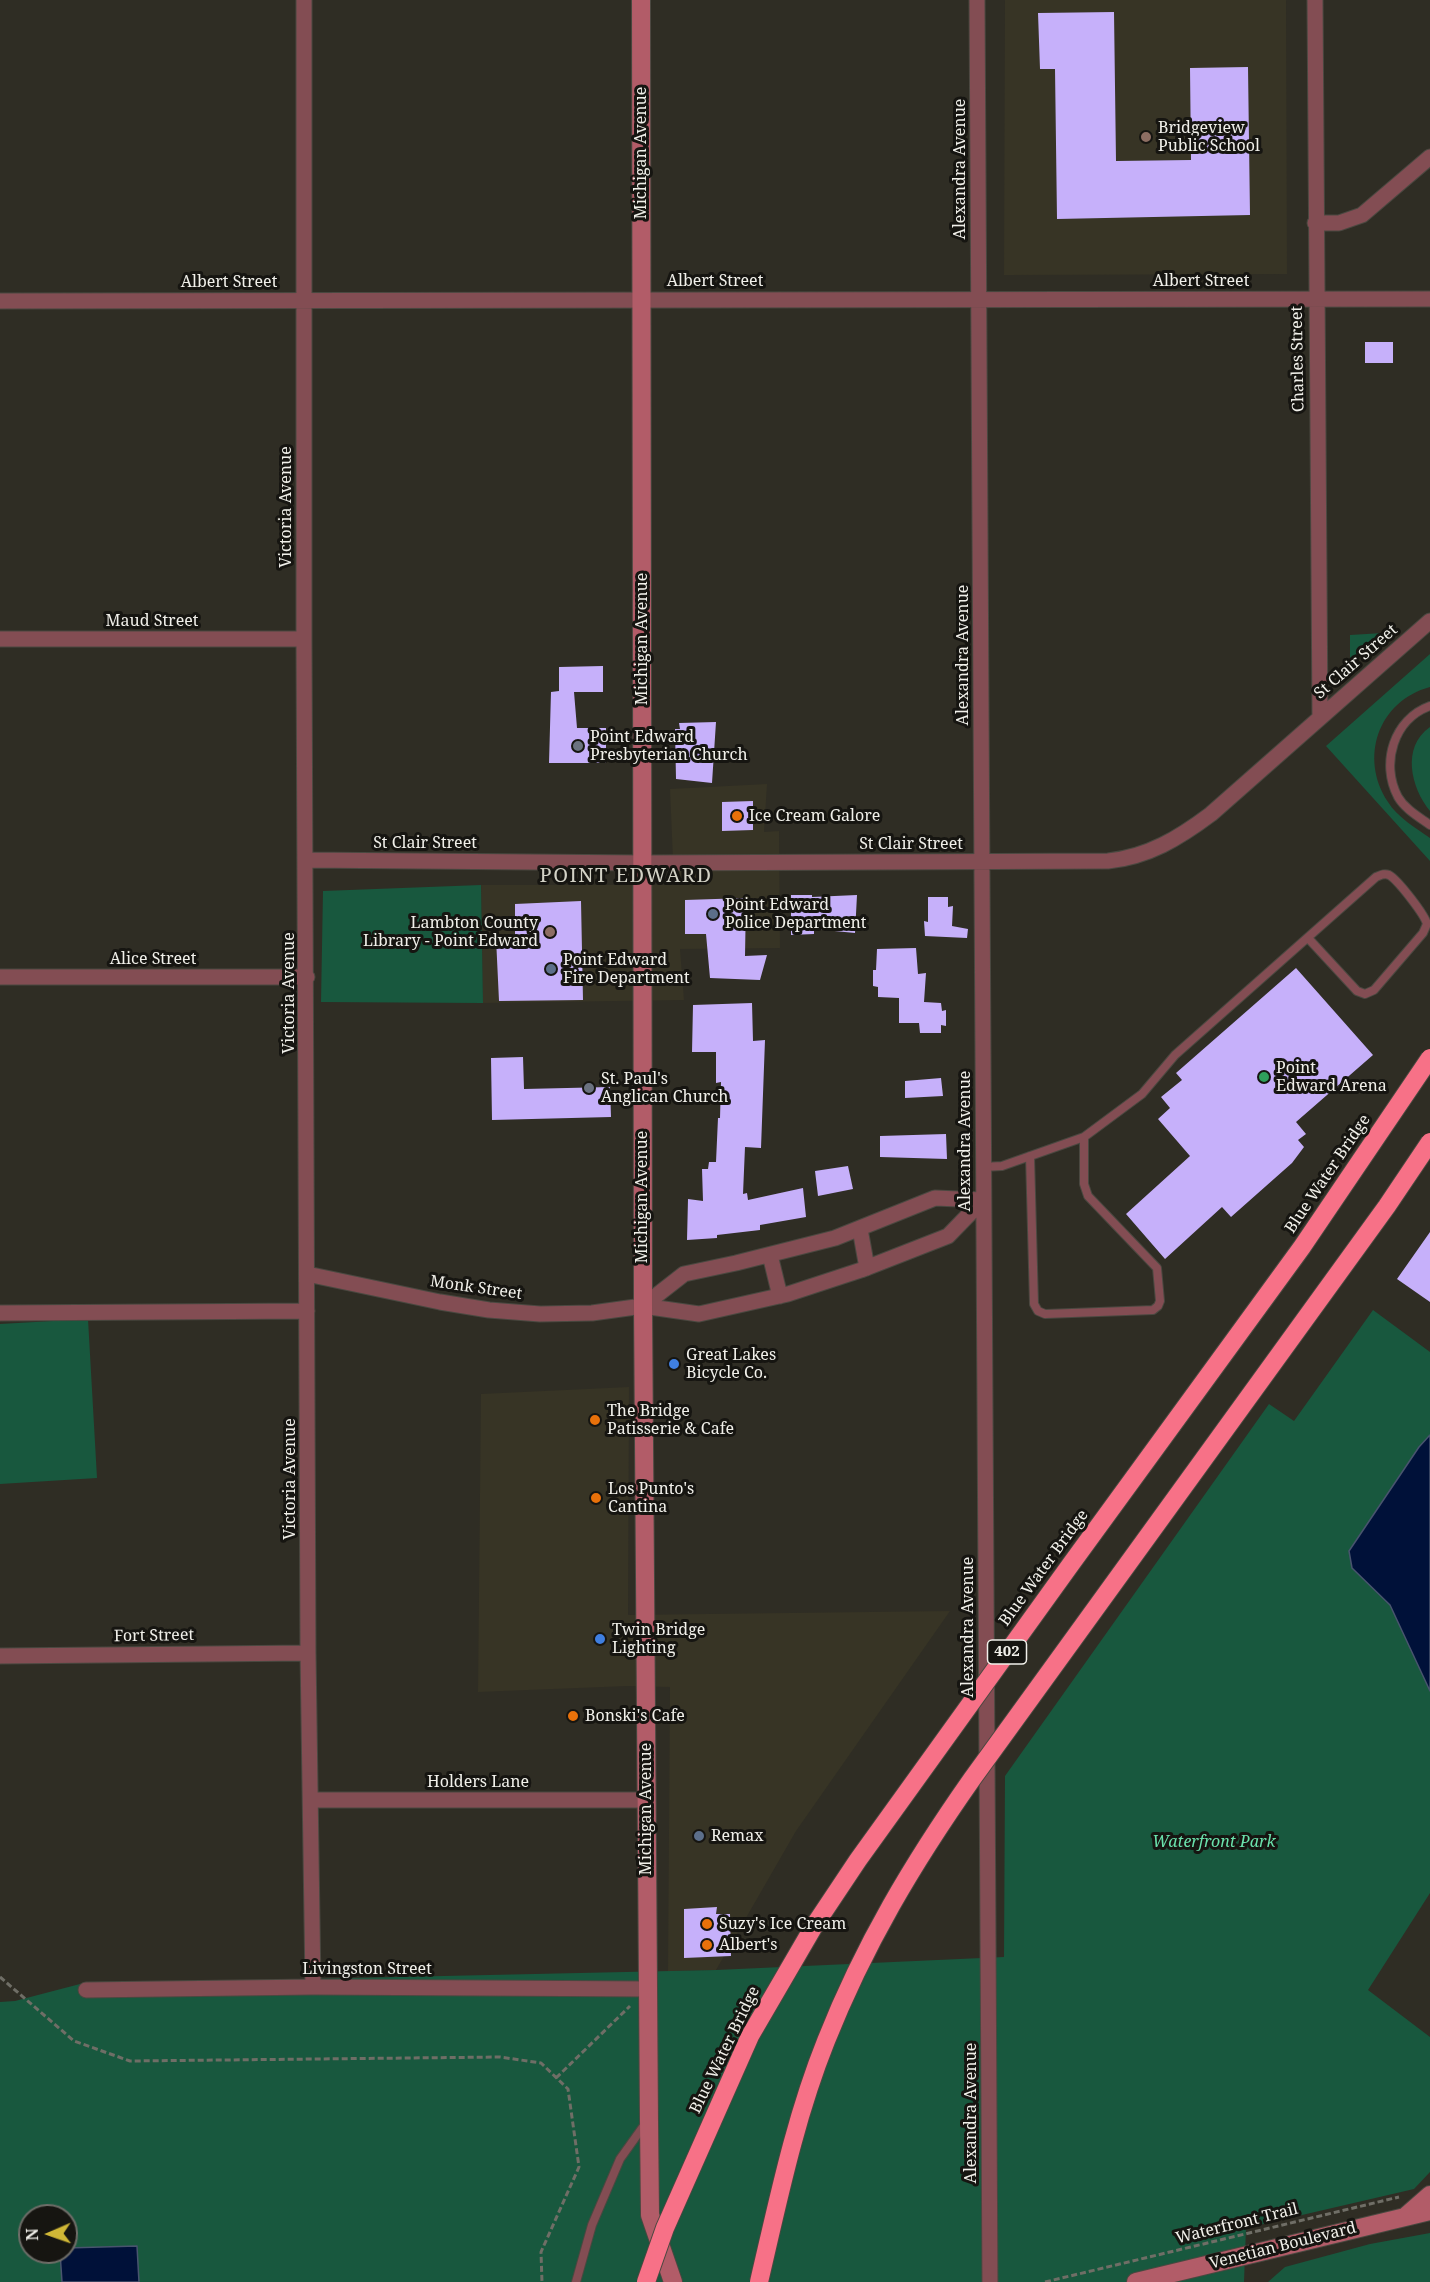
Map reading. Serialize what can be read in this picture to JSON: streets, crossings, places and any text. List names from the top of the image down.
{
  "streets": {
    "highway": ["Blue Water Bridge", "402"],
    "street": [
      "Michigan Avenue",
      "Alexandra Avenue",
      "Albert Street",
      "Charles Street",
      "Victoria Avenue",
      "Maud Street",
      "St Clair Street",
      "Alice Street",
      "Monk Street",
      "Fort Street",
      "Holders Lane",
      "Livingston Street",
      "Venetian Boulevard"
    ],
    "path": ["Waterfront Trail"]
  },
  "crossings": [
    ["Michigan Avenue", "Albert Street"],
    ["Michigan Avenue", "St Clair Street"],
    ["Michigan Avenue", "Monk Street"],
    ["Michigan Avenue", "Holders Lane"],
    ["Michigan Avenue", "Livingston Street"],
    ["Alexandra Avenue", "Albert Street"],
    ["Alexandra Avenue", "St Clair Street"],
    ["Alexandra Avenue", "Monk Street"],
    ["Albert Street", "Charles Street"],
    ["Albert Street", "Victoria Avenue"],
    ["Charles Street", "St Clair Street"],
    ["Victoria Avenue", "Maud Street"],
    ["Victoria Avenue", "St Clair Street"],
    ["Victoria Avenue", "Alice Street"],
    ["Victoria Avenue", "Monk Street"],
    ["Victoria Avenue", "Fort Street"],
    ["Victoria Avenue", "Holders Lane"],
    ["Victoria Avenue", "Livingston Street"]
  ],
  "districts": ["POINT EDWARD"],
  "parks": ["Waterfront Park"],
  "places": [
    "Bridgeview Public School",
    "Point Edward Presbyterian Church",
    "Ice Cream Galore",
    "Point Edward Police Department",
    "Lambton County Library - Point Edward",
    "Point Edward Fire Department",
    "Point Edward Arena",
    "St. Paul's Anglican Church",
    "Great Lakes Bicycle Co.",
    "The Bridge Patisserie & Cafe",
    "Los Punto's Cantina",
    "Twin Bridge Lighting",
    "Bonski's Cafe",
    "Remax",
    "Suzy's Ice Cream",
    "Albert's"
  ],
  "north": "left"
}
